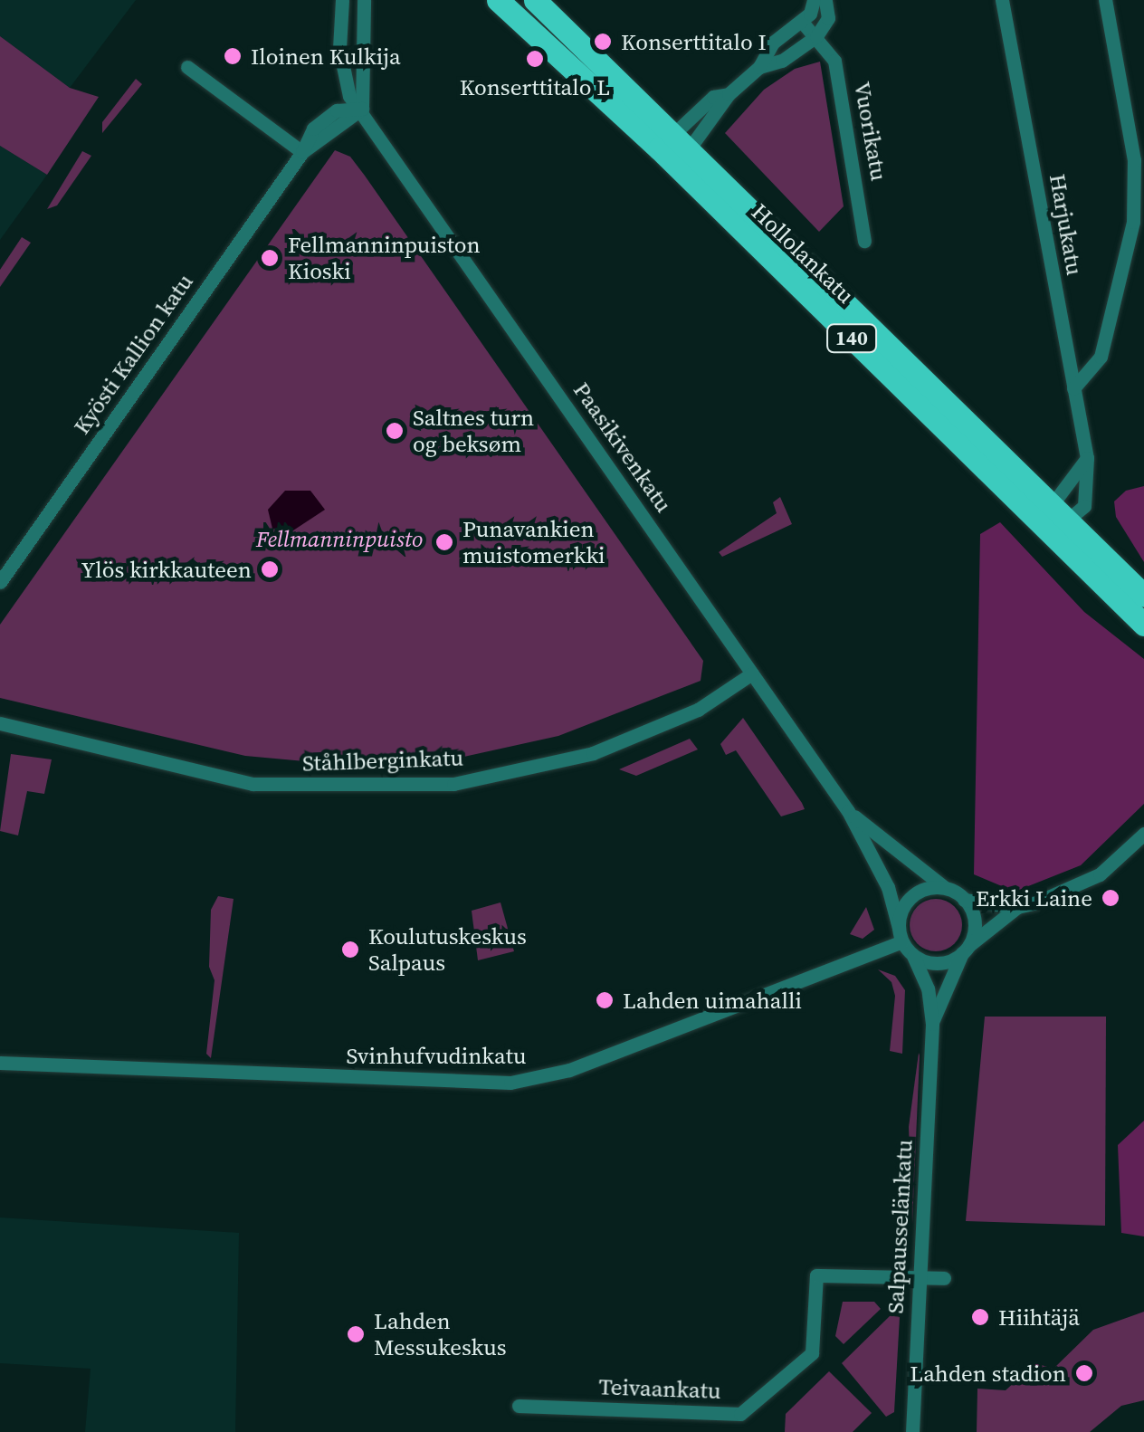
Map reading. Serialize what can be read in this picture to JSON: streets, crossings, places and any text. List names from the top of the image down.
{
  "streets": {
    "main road": ["Hollolankatu", "140"],
    "street": [
      "Vuorikatu",
      "Harjukatu",
      "Kyösti Kallion katu",
      "Paasikivenkatu",
      "Ståhlberginkatu",
      "Svinhufvudinkatu",
      "Salpausselänkatu",
      "Teivaankatu"
    ]
  },
  "crossings": [
    ["Harjukatu", "Hollolankatu"],
    ["Kyösti Kallion katu", "Paasikivenkatu"],
    ["Paasikivenkatu", "Ståhlberginkatu"],
    ["Paasikivenkatu", "Svinhufvudinkatu"],
    ["Paasikivenkatu", "Salpausselänkatu"],
    ["Svinhufvudinkatu", "Salpausselänkatu"],
    ["Salpausselänkatu", "Teivaankatu"]
  ],
  "parks": ["Fellmanninpuisto"],
  "places": [
    "Konserttitalo I",
    "Iloinen Kulkija",
    "Konserttitalo L",
    "Fellmanninpuiston Kioski",
    "Saltnes turn og beksøm",
    "Punavankien muistomerkki",
    "Ylös kirkkauteen",
    "Erkki Laine",
    "Koulutuskeskus Salpaus",
    "Lahden uimahalli",
    "Hiihtäjä",
    "Lahden Messukeskus",
    "Lahden stadion"
  ]
}
